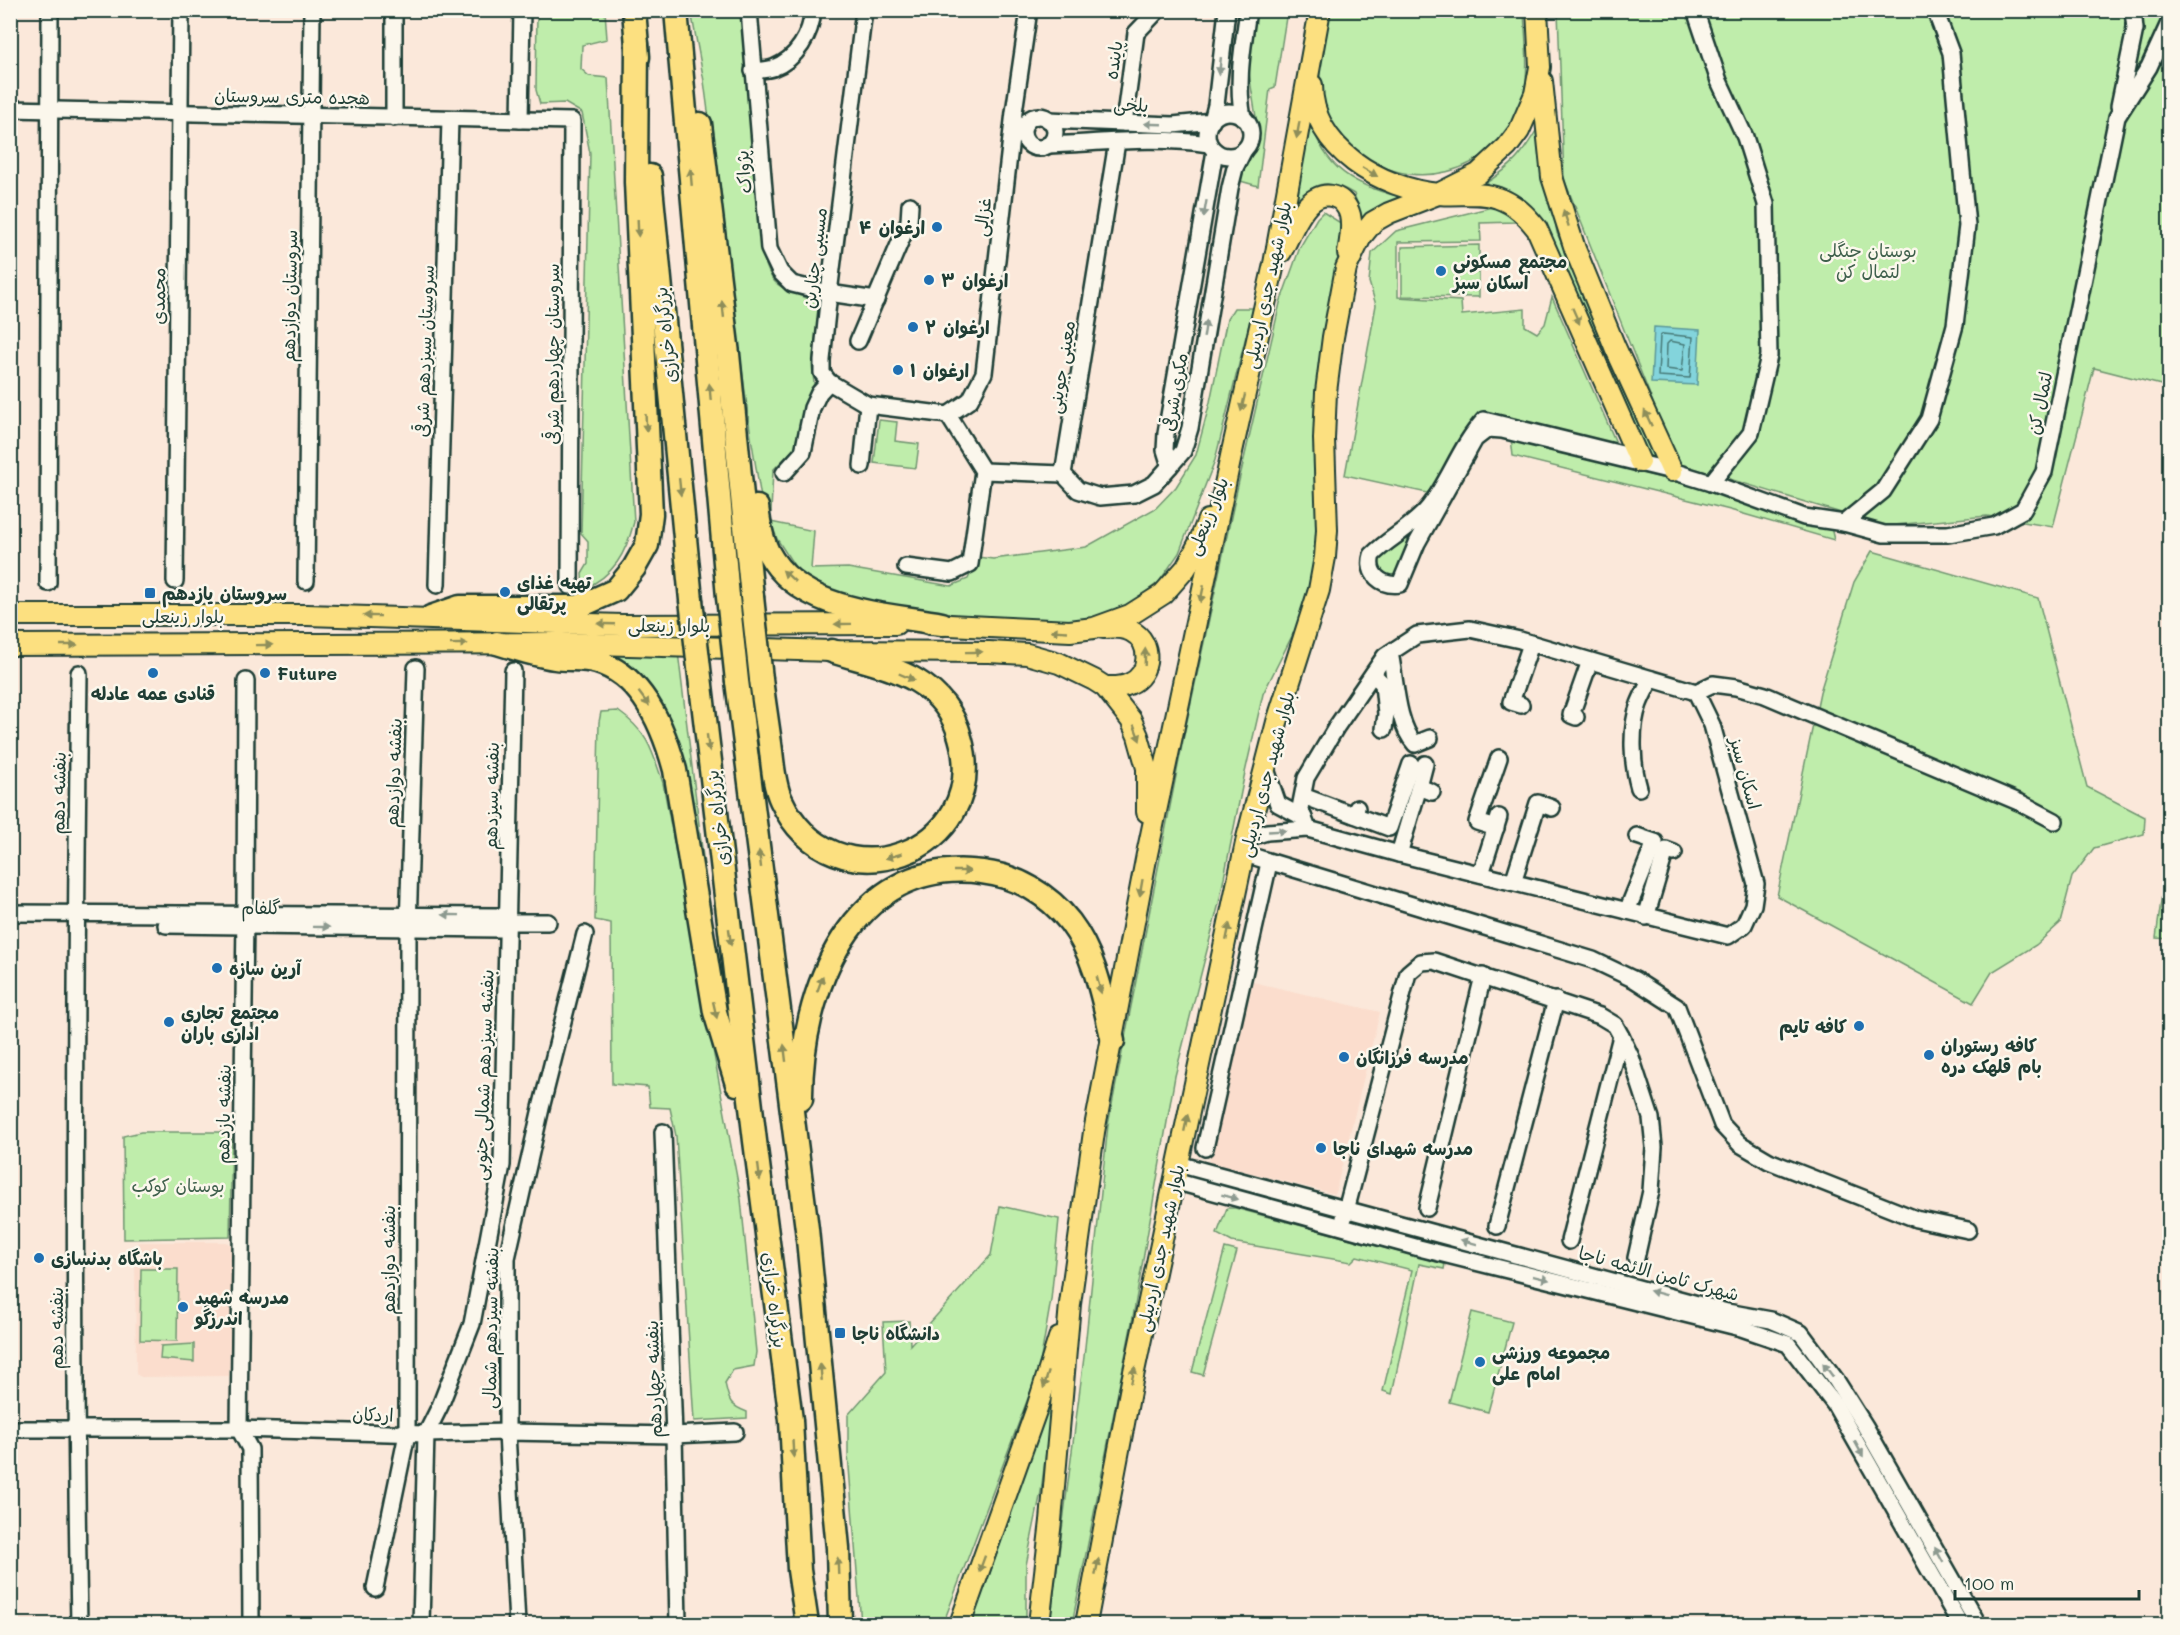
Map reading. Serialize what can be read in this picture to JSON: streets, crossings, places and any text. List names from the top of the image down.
{
  "streets": {
    "highway": ["بزرگراه خرازی"],
    "main road": ["بلوار شهید جدی اردبیلی", "بلوار زینعلی"],
    "street": [
      "پاینده",
      "هجده متری سروستان",
      "بلخی",
      "پژواک",
      "غزالی",
      "مسیبی چناربن",
      "محمدی",
      "سروستان دوازدهم",
      "سروستان سیزدهم شرقی",
      "سروستان چهاردهم شرقی",
      "معینی جوینی",
      "مکری شرقی",
      "لتمال کن",
      "بنفشه دوازدهم",
      "اسکان سبز",
      "بنفشه دهم",
      "بنفشه سیزدهم",
      "گلفام",
      "بنفشه سیزدهم شمالی جنوبی",
      "بنفشه یازدهم",
      "شهرک ثامن الائمه ناجا",
      "بنفشه سیزدهم شمالی",
      "بنفشه چهاردهم",
      "اردکان"
    ]
  },
  "crossings": [
    ["پاینده", "بلخی"],
    ["هجده متری سروستان", "محمدی"],
    ["هجده متری سروستان", "سروستان دوازدهم"],
    ["هجده متری سروستان", "سروستان سیزدهم شرقی"],
    ["هجده متری سروستان", "سروستان چهاردهم شرقی"],
    ["بلخی", "غزالی"],
    ["بلخی", "معینی جوینی"],
    ["بلخی", "مکری شرقی"],
    ["پژواک", "مسیبی چناربن"],
    ["بلوار شهید جدی اردبیلی", "بلوار زینعلی"],
    ["بلوار شهید جدی اردبیلی", "اسکان سبز"],
    ["بلوار شهید جدی اردبیلی", "شهرک ثامن الائمه ناجا"],
    ["بنفشه دوازدهم", "گلفام"],
    ["بنفشه دوازدهم", "اردکان"],
    ["بنفشه دهم", "گلفام"],
    ["بنفشه دهم", "اردکان"],
    ["بنفشه سیزدهم", "گلفام"],
    ["بنفشه سیزدهم", "بنفشه سیزدهم شمالی جنوبی"],
    ["گلفام", "بنفشه سیزدهم شمالی جنوبی"],
    ["گلفام", "بنفشه یازدهم"],
    ["بنفشه سیزدهم شمالی جنوبی", "اردکان"],
    ["بنفشه یازدهم", "اردکان"],
    ["بنفشه سیزدهم شمالی", "اردکان"],
    ["بنفشه چهاردهم", "اردکان"]
  ],
  "parks": ["بوستان جنگلی لتمال کن", "بوستان کوکب"],
  "places": {
    "other": [
      "ارغوان ۴",
      "مجتمع مسکونی اسکان سبز",
      "ارغوان ۳",
      "ارغوان ۲",
      "ارغوان ۱",
      "تهیه غذای پرتقالی",
      "قنادی عمه عادله",
      "Future",
      "آرین سازه",
      "مجتمع تجاری اداری باران",
      "کافه تایم",
      "کافه رستوران بام قلهک دره",
      "مدرسه فرزانگان",
      "مدرسه شهدای ناجا",
      "باشگاه بدنسازی",
      "مدرسه شهید اندرزگو",
      "مجموعه ورزشی امام علی"
    ],
    "transit": ["سروستان یازدهم", "دانشگاه ناجا"]
  },
  "scale_bar": "100 m"
}
